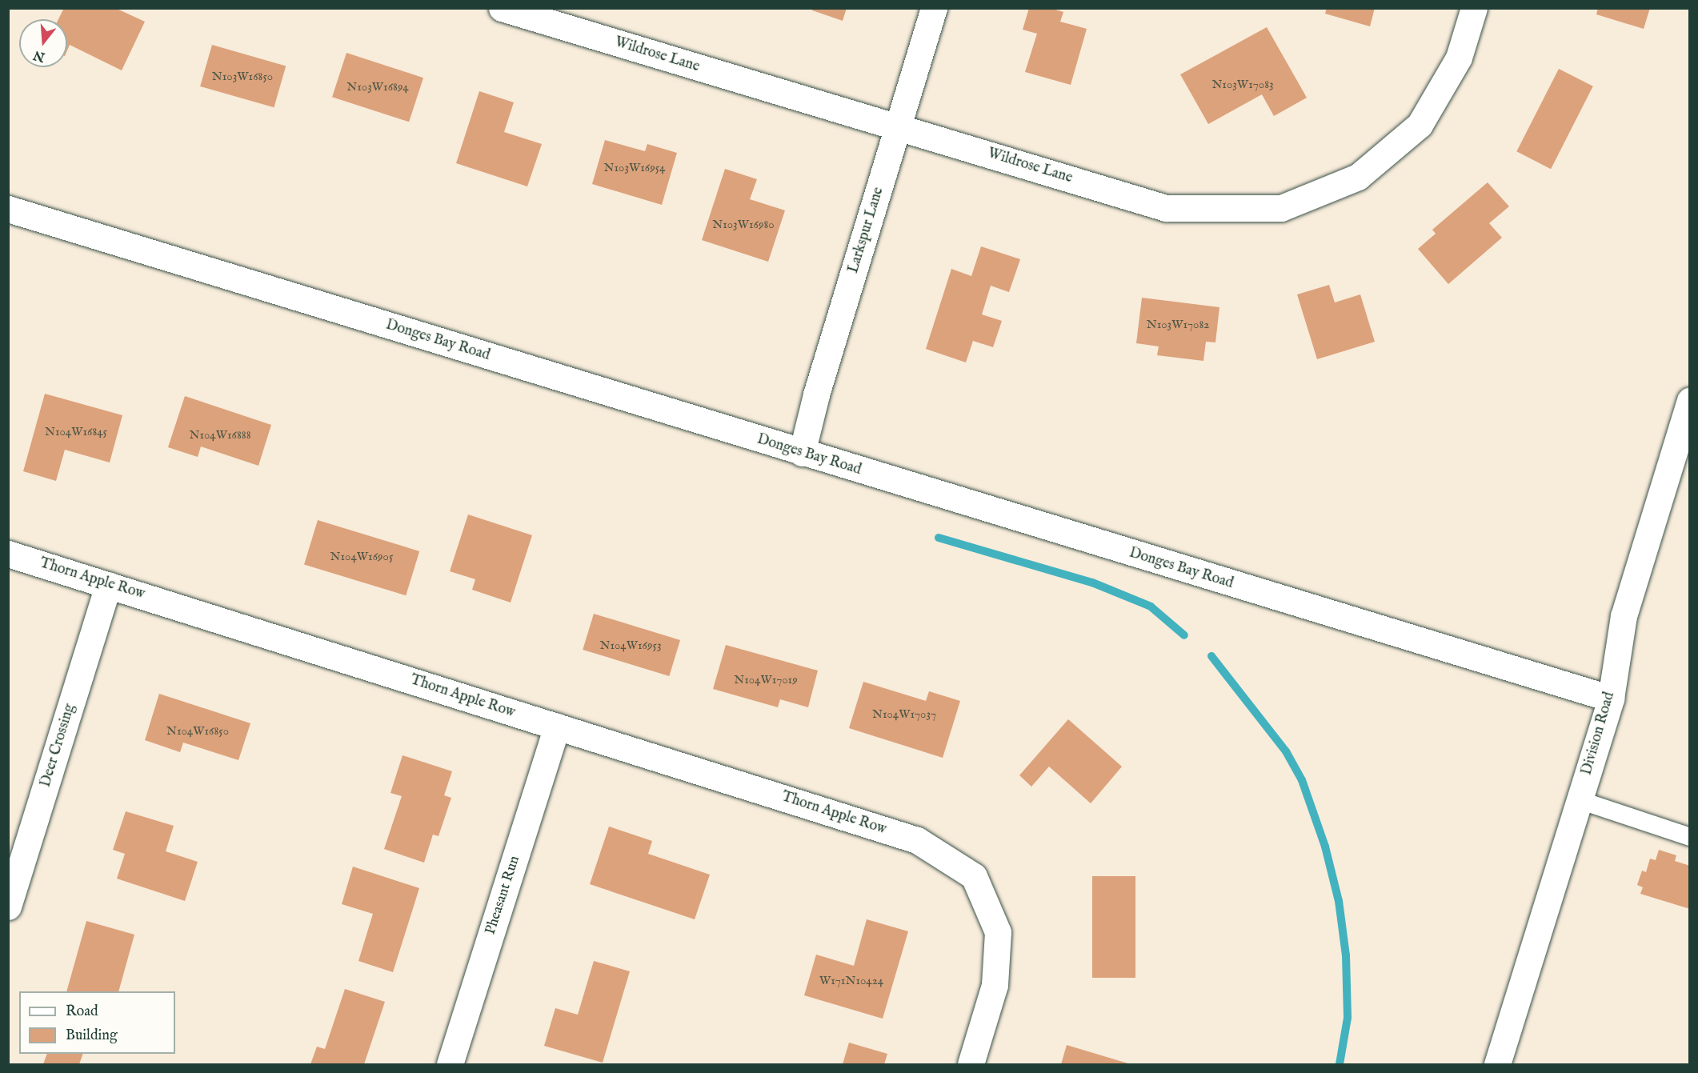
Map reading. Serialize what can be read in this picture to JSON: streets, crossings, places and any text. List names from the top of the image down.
{
  "streets": {
    "street": [
      "Wildrose Lane",
      "Larkspur Lane",
      "Donges Bay Road",
      "Thorn Apple Row",
      "Division Road",
      "Deer Crossing",
      "Pheasant Run"
    ]
  },
  "crossings": [
    ["Wildrose Lane", "Larkspur Lane"],
    ["Larkspur Lane", "Donges Bay Road"],
    ["Donges Bay Road", "Division Road"],
    ["Thorn Apple Row", "Deer Crossing"],
    ["Thorn Apple Row", "Pheasant Run"]
  ],
  "house_numbers": [
    "N103W16850",
    "N103W17083",
    "N103W16894",
    "N103W16954",
    "N103W16980",
    "N103W17082",
    "N104W16845",
    "N104W16888",
    "N104W16905",
    "N104W16953",
    "N104W17019",
    "N104W17037",
    "N104W16850",
    "W171N10424"
  ],
  "legend": ["Road", "Building"],
  "north": "bottom"
}
